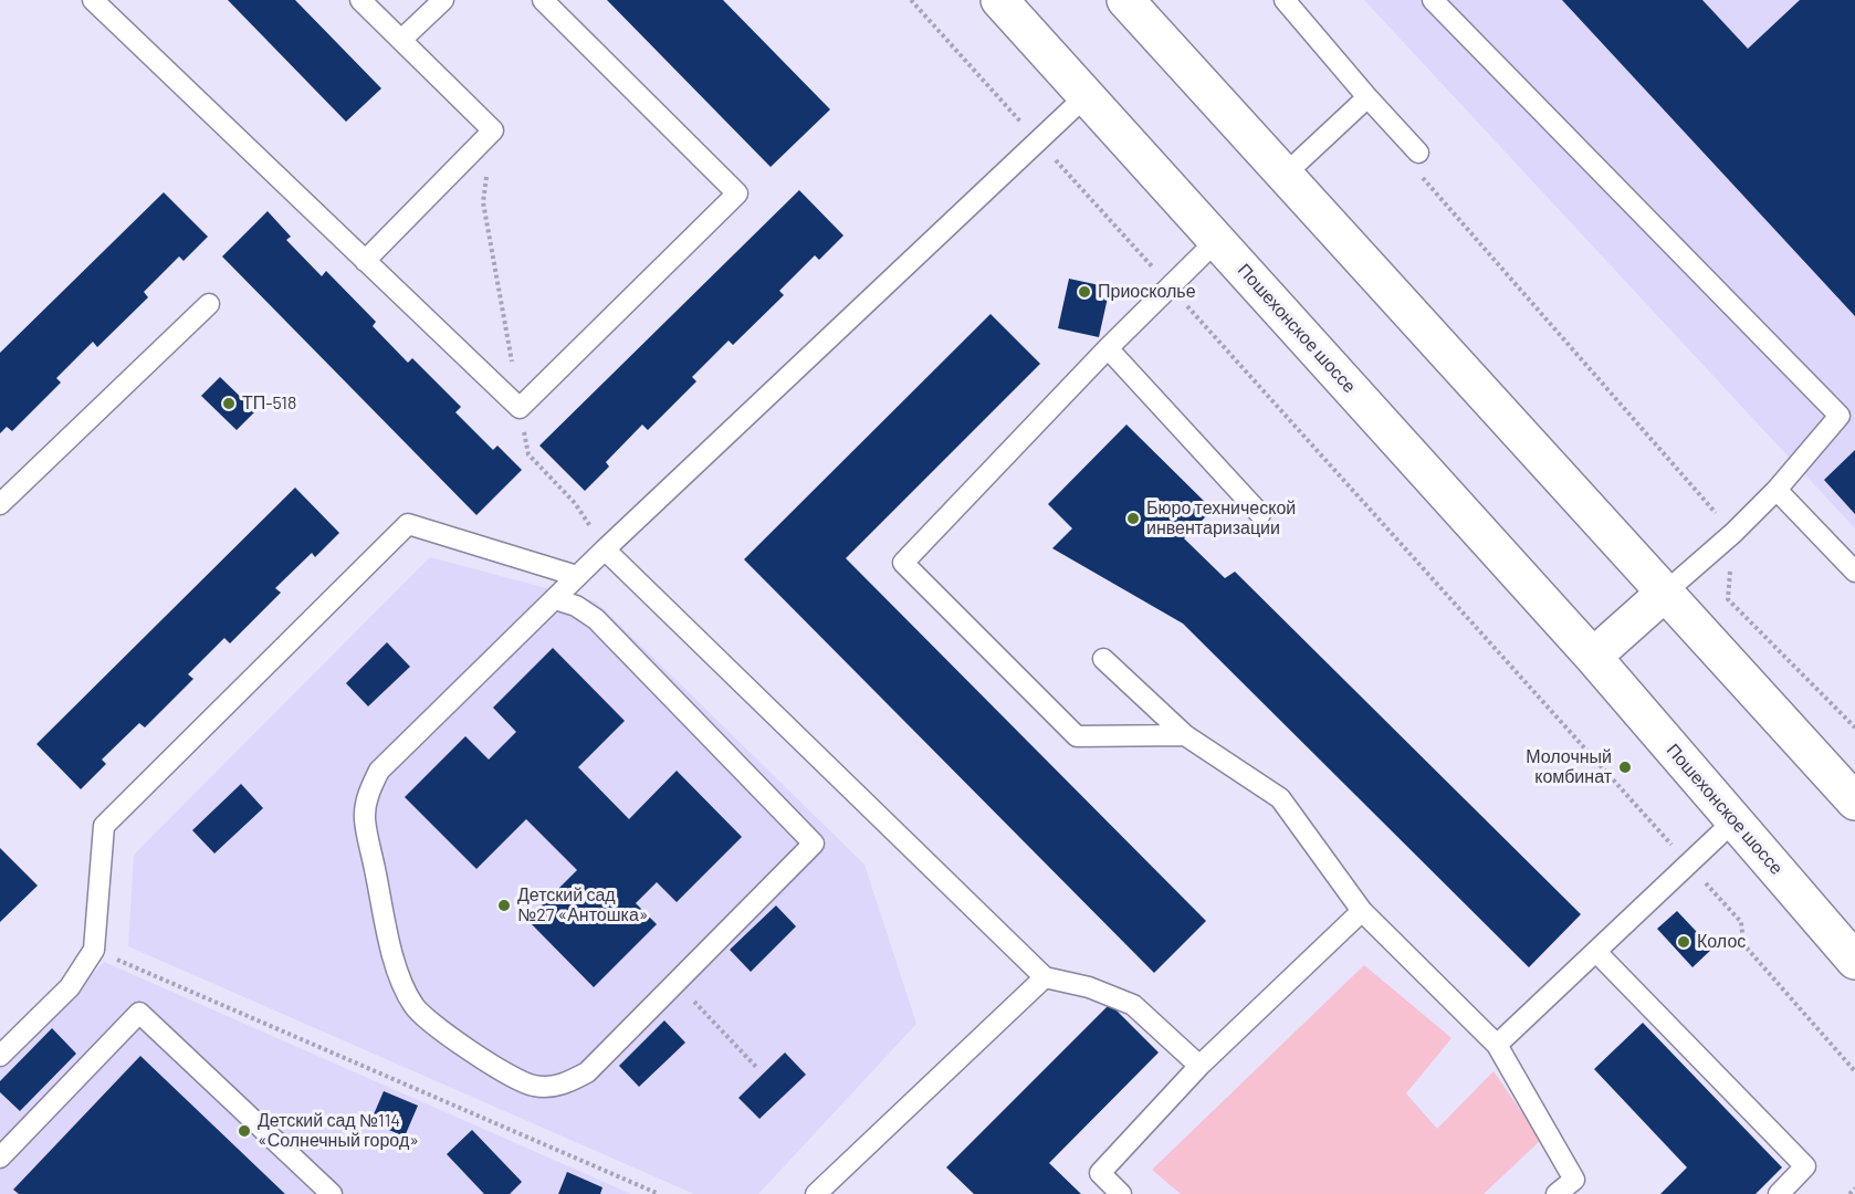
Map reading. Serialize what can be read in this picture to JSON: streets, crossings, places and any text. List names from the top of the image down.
{
  "streets": {
    "main road": ["Пошехонское шоссе"]
  },
  "places": [
    "Приосколье",
    "ТП-518",
    "Бюро технической инвентаризации",
    "Молочный комбинат",
    "Детский сад №27 «Антошка»",
    "Колос",
    "Детский сад №114 «Солнечный город»"
  ]
}
